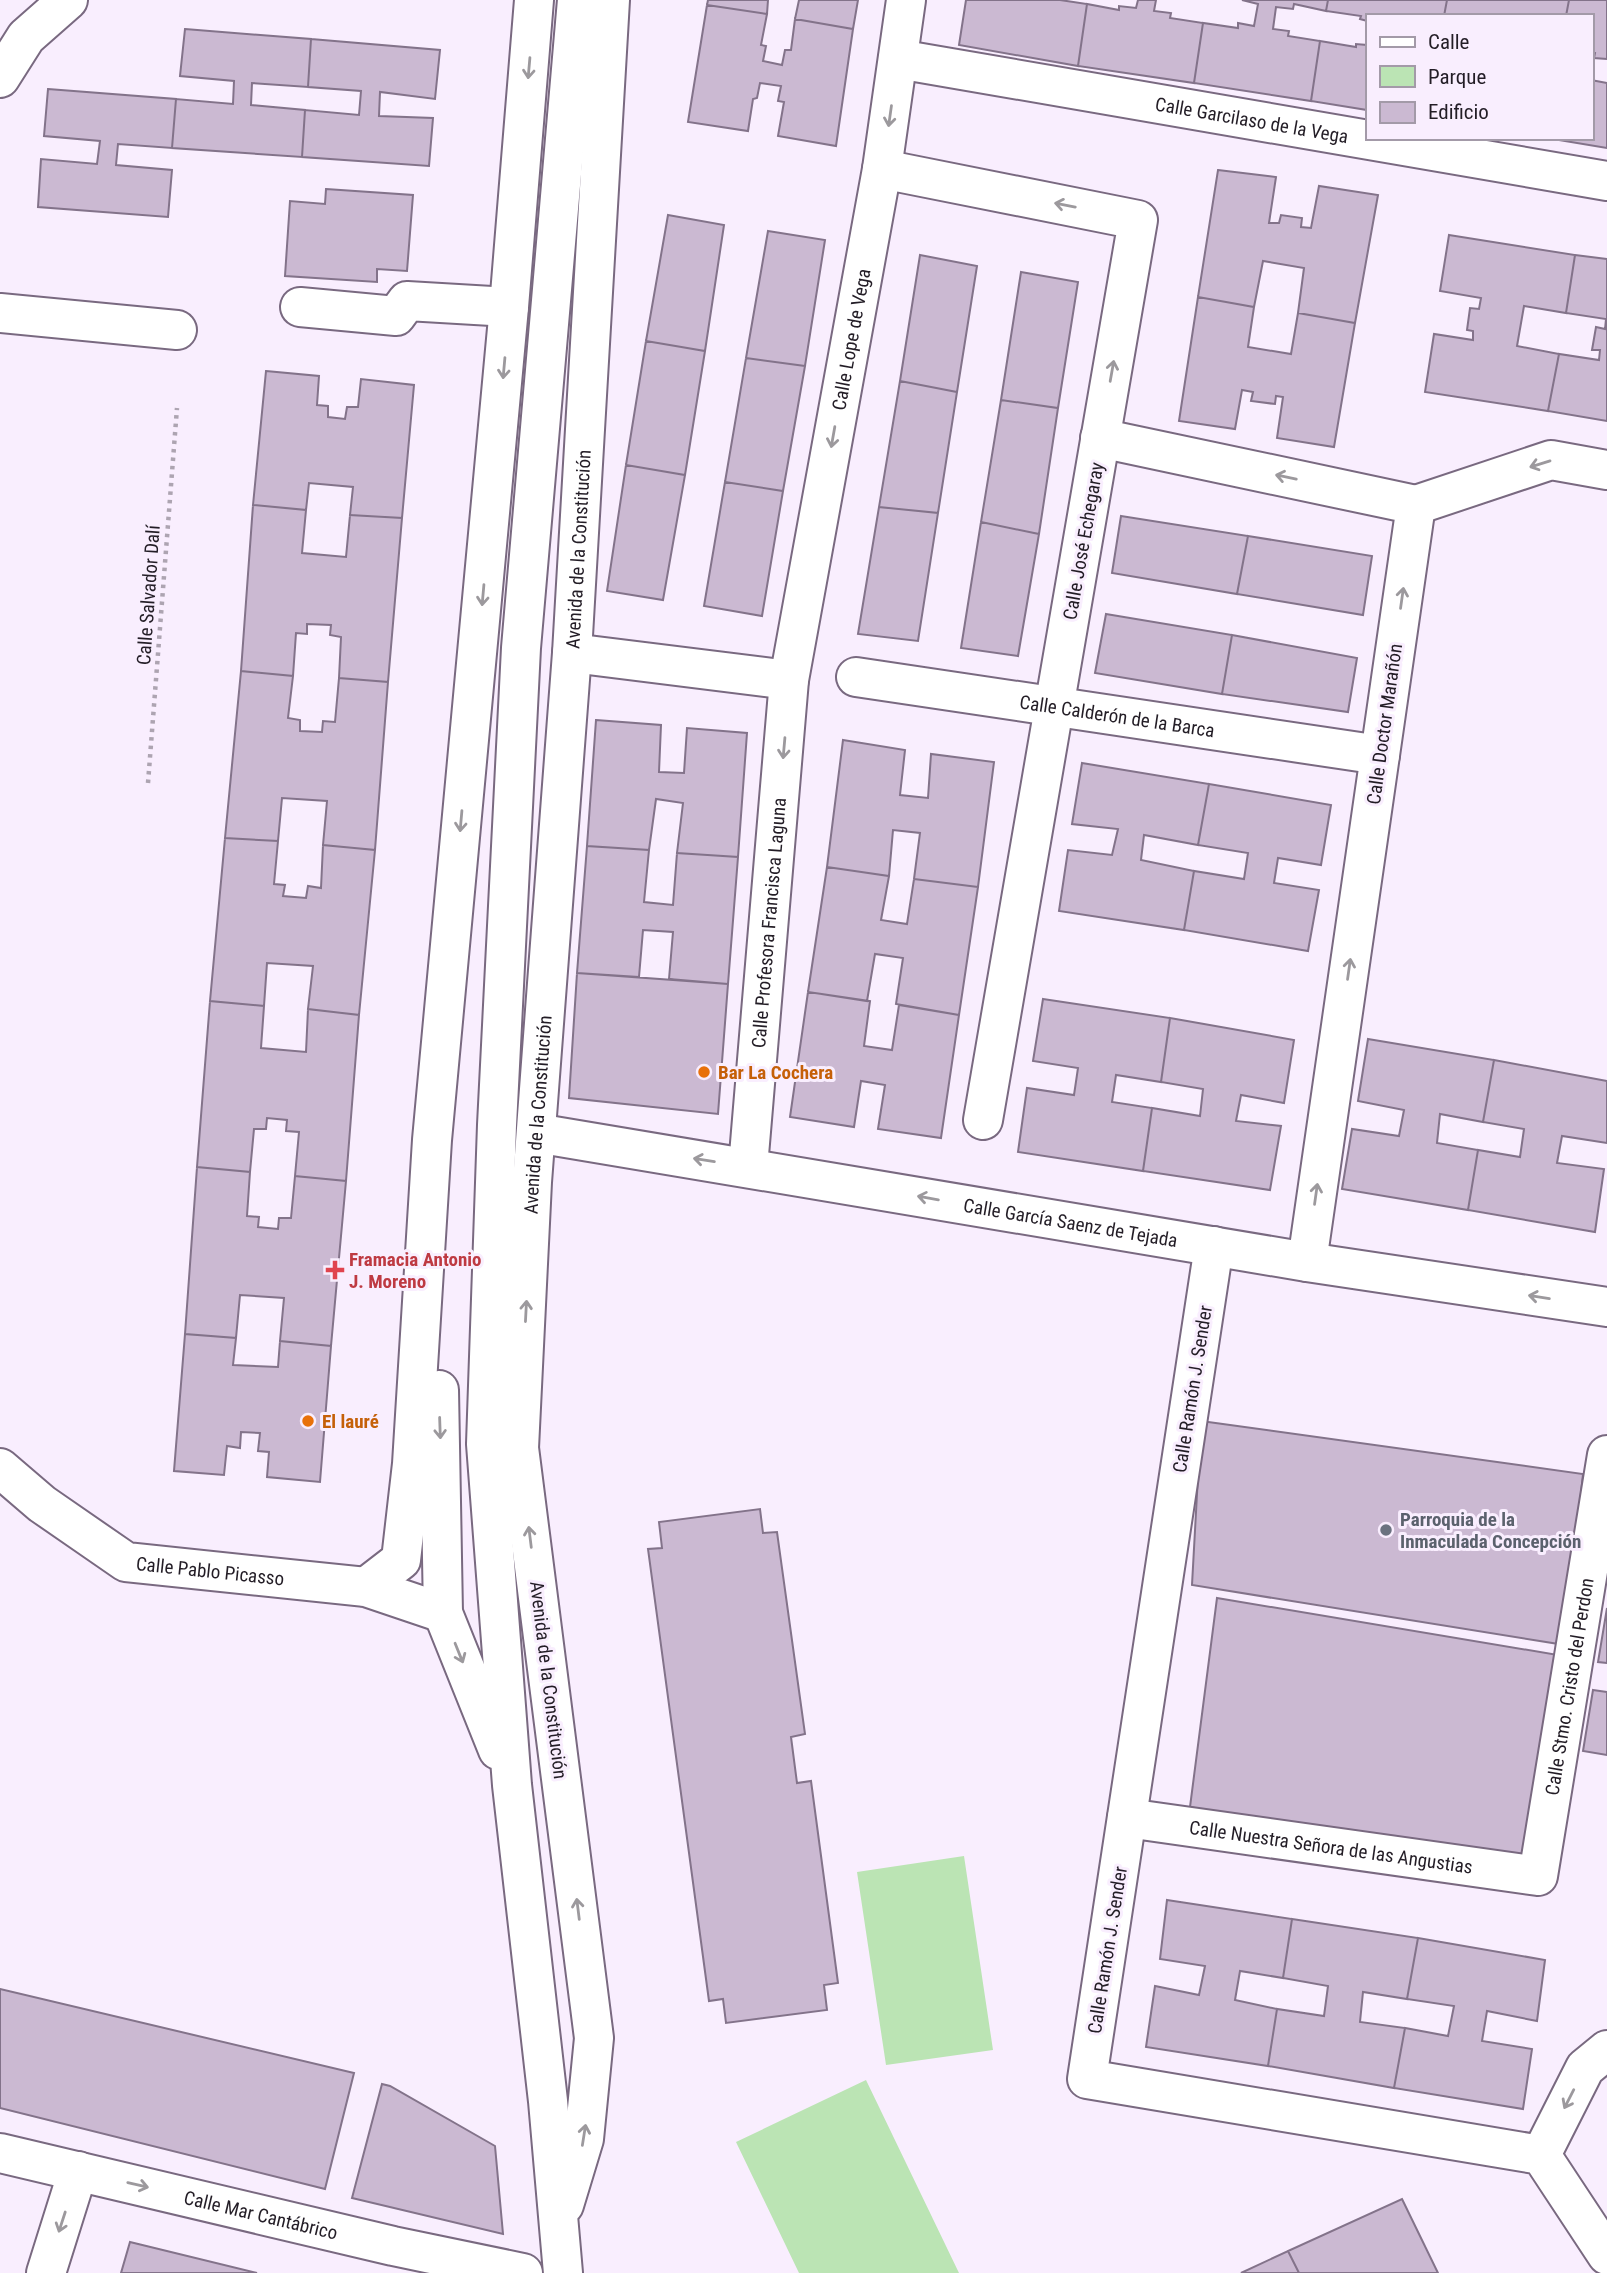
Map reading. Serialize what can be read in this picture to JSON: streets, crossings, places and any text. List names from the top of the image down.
{
  "streets": {
    "street": [
      "Calle Garcilaso de la Vega",
      "Calle Lope de Vega",
      "Calle José Echegaray",
      "Avenida de la Constitución",
      "Calle Calderón de la Barca",
      "Calle Doctor Marañón",
      "Calle Profesora Francisca Laguna",
      "Calle García Saenz de Tejada",
      "Calle Ramón J. Sender",
      "Calle Pablo Picasso",
      "Calle Stmo. Cristo del Perdon",
      "Calle Nuestra Señora de las Angustias",
      "Calle Mar Cantábrico"
    ],
    "path": ["Calle Salvador Dalí"]
  },
  "crossings": [
    ["Calle Garcilaso de la Vega", "Calle Lope de Vega"],
    ["Calle Lope de Vega", "Calle José Echegaray"],
    ["Calle Lope de Vega", "Calle Profesora Francisca Laguna"],
    ["Calle José Echegaray", "Calle Calderón de la Barca"],
    ["Avenida de la Constitución", "Calle García Saenz de Tejada"],
    ["Avenida de la Constitución", "Calle Pablo Picasso"],
    ["Calle Calderón de la Barca", "Calle Doctor Marañón"],
    ["Calle Doctor Marañón", "Calle García Saenz de Tejada"],
    ["Calle Profesora Francisca Laguna", "Calle García Saenz de Tejada"],
    ["Calle García Saenz de Tejada", "Calle Ramón J. Sender"],
    ["Calle Ramón J. Sender", "Calle Nuestra Señora de las Angustias"],
    ["Calle Stmo. Cristo del Perdon", "Calle Nuestra Señora de las Angustias"]
  ],
  "one_way": [
    "Calle Lope de Vega",
    "Calle Doctor Marañón",
    "Calle Profesora Francisca Laguna",
    "Calle García Saenz de Tejada",
    "Calle Mar Cantábrico"
  ],
  "places": {
    "other": ["Bar La Cochera", "El lauré", "Parroquia de la Inmaculada Concepción"],
    "health": ["Framacia Antonio J. Moreno"]
  },
  "legend": ["Calle", "Parque", "Edificio"]
}
